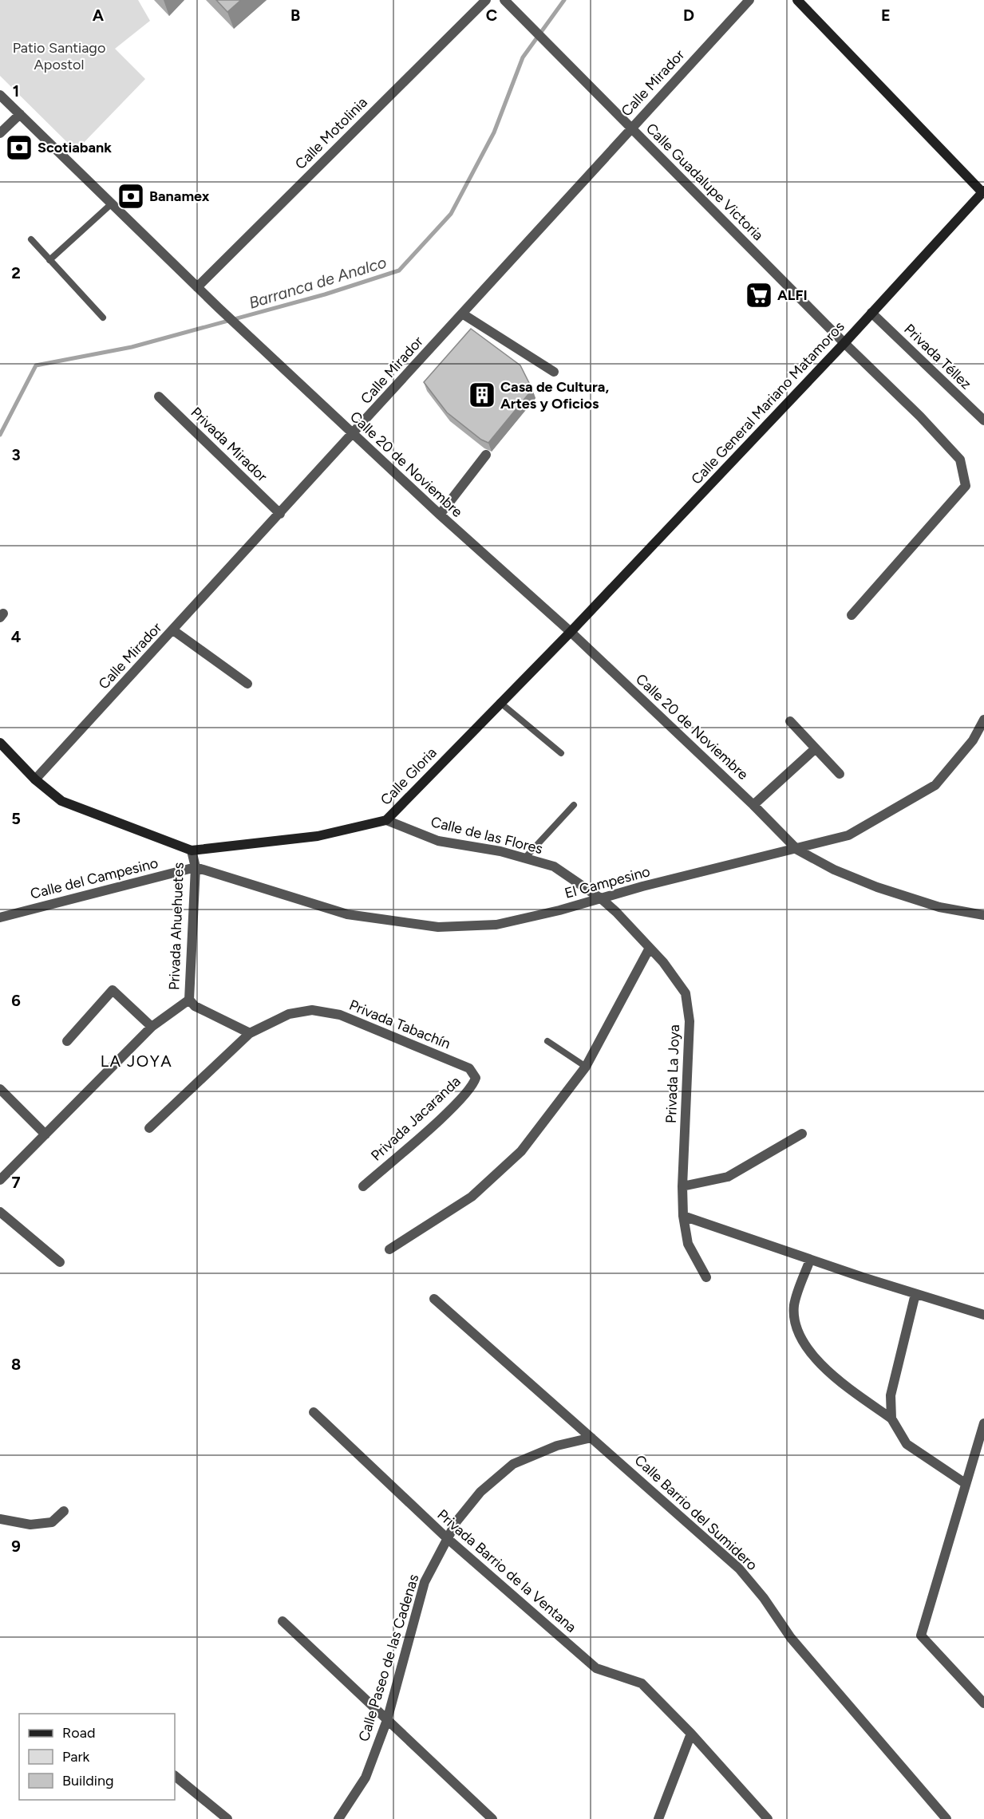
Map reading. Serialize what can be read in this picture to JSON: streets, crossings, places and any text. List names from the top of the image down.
{
  "streets": {
    "main road": ["Calle General Mariano Matamoros", "Calle Gloria"],
    "street": [
      "Calle Mirador",
      "Calle Motolinia",
      "Calle Guadalupe Victoria",
      "Privada Téllez",
      "Privada Mirador",
      "Calle 20 de Noviembre",
      "Calle de las Flores",
      "Calle del Campesino",
      "El Campesino",
      "Privada Ahuehuetes",
      "Privada Tabachín",
      "Privada La Joya",
      "Privada Jacaranda",
      "Calle Barrio del Sumidero",
      "Privada Barrio de la Ventana",
      "Calle Paseo de las Cadenas"
    ]
  },
  "crossings": [
    ["Calle Mirador", "Calle Guadalupe Victoria"],
    ["Calle Mirador", "Privada Mirador"],
    ["Calle Mirador", "Calle 20 de Noviembre"],
    ["Calle Motolinia", "Calle 20 de Noviembre"],
    ["Calle Guadalupe Victoria", "Calle General Mariano Matamoros"],
    ["Privada Téllez", "Calle General Mariano Matamoros"],
    ["Calle General Mariano Matamoros", "Calle 20 de Noviembre"],
    ["Calle General Mariano Matamoros", "Calle Gloria"],
    ["Calle 20 de Noviembre", "Calle Gloria"],
    ["Calle 20 de Noviembre", "El Campesino"],
    ["Calle Gloria", "Calle de las Flores"],
    ["Calle Gloria", "Privada Ahuehuetes"],
    ["Calle de las Flores", "El Campesino"],
    ["Calle de las Flores", "Privada La Joya"],
    ["Calle del Campesino", "El Campesino"],
    ["Calle del Campesino", "Privada Ahuehuetes"],
    ["El Campesino", "Privada Ahuehuetes"],
    ["El Campesino", "Privada La Joya"],
    ["Privada Tabachín", "Privada Jacaranda"],
    ["Calle Barrio del Sumidero", "Calle Paseo de las Cadenas"],
    ["Privada Barrio de la Ventana", "Calle Paseo de las Cadenas"]
  ],
  "districts": ["LA JOYA"],
  "water": ["Barranca de Analco"],
  "parks": ["Patio Santiago Apostol"],
  "places": {
    "bank": ["Scotiabank", "Banamex"],
    "supermarket": ["ALFI"],
    "building": ["Casa de Cultura, Artes y Oficios"]
  },
  "legend": ["Road", "Park", "Building"],
  "grid": {
    "columns": [
      "A",
      "B",
      "C",
      "D",
      "E"
    ],
    "rows": [
      "1",
      "2",
      "3",
      "4",
      "5",
      "6",
      "7",
      "8",
      "9"
    ]
  }
}
